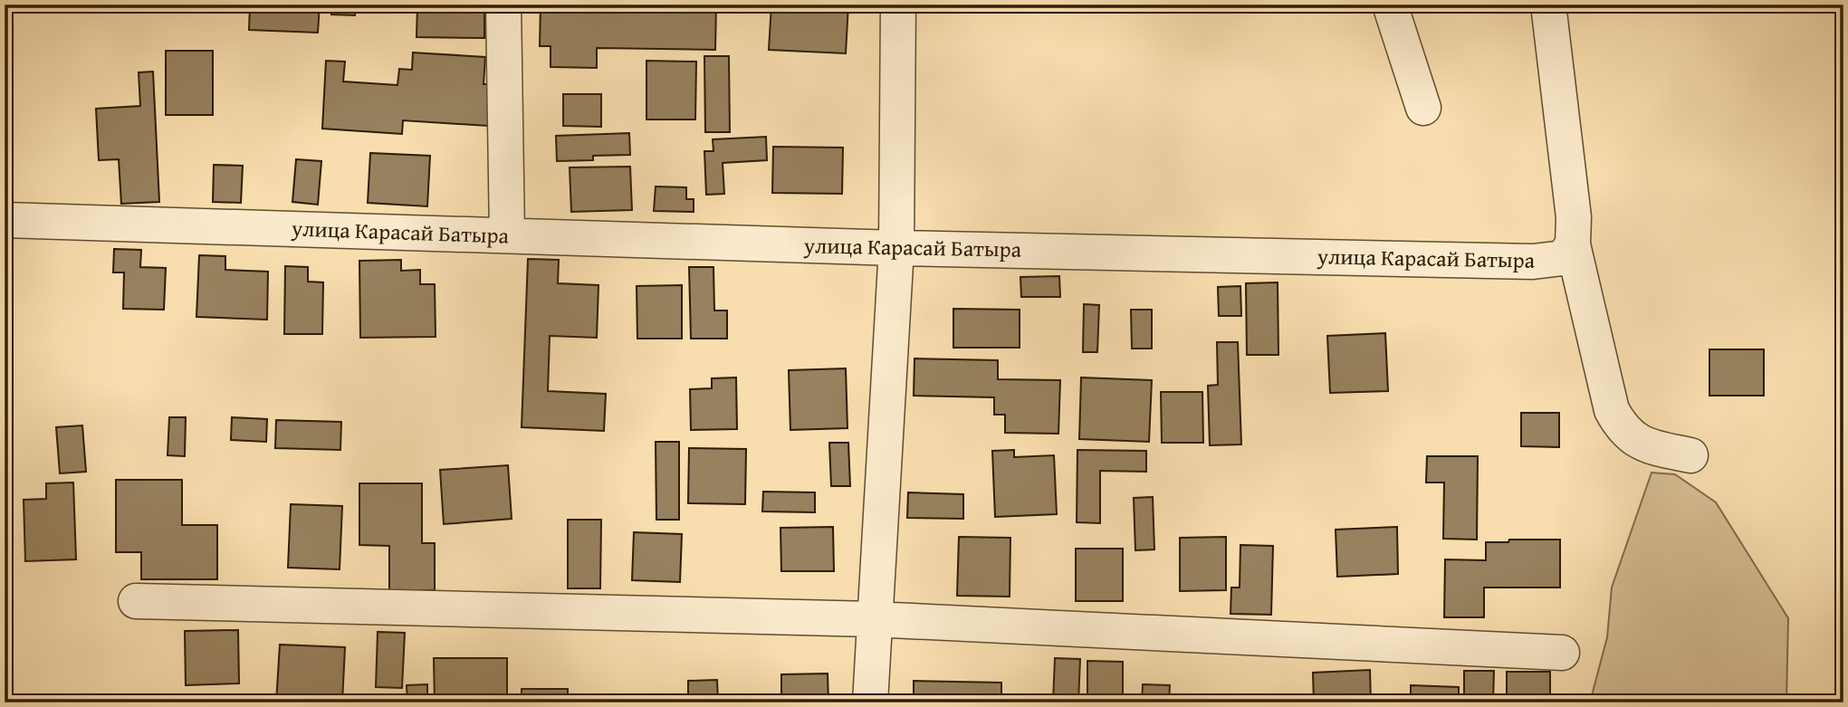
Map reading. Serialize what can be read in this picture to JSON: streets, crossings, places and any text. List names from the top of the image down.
{
  "streets": {
    "street": ["улица Карасай Батыра"]
  }
}
